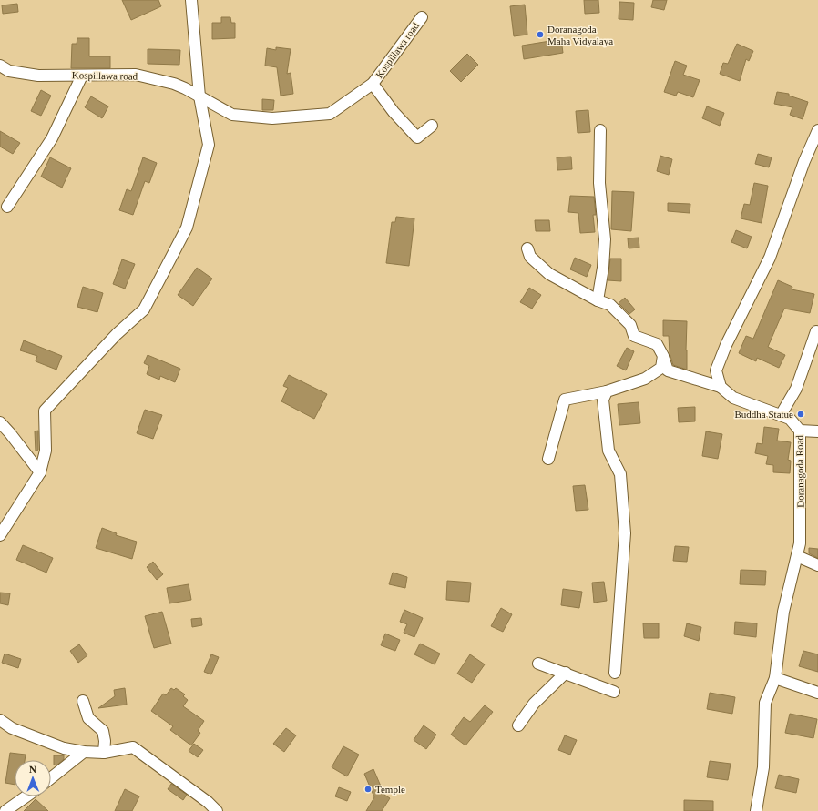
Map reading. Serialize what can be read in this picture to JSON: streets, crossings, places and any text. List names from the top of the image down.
{
  "streets": {
    "street": ["Kospillawa road", "Doranagoda Road"]
  },
  "places": ["Doranagoda Maha Vidyalaya", "Buddha Statue", "Temple"],
  "north": "top"
}
